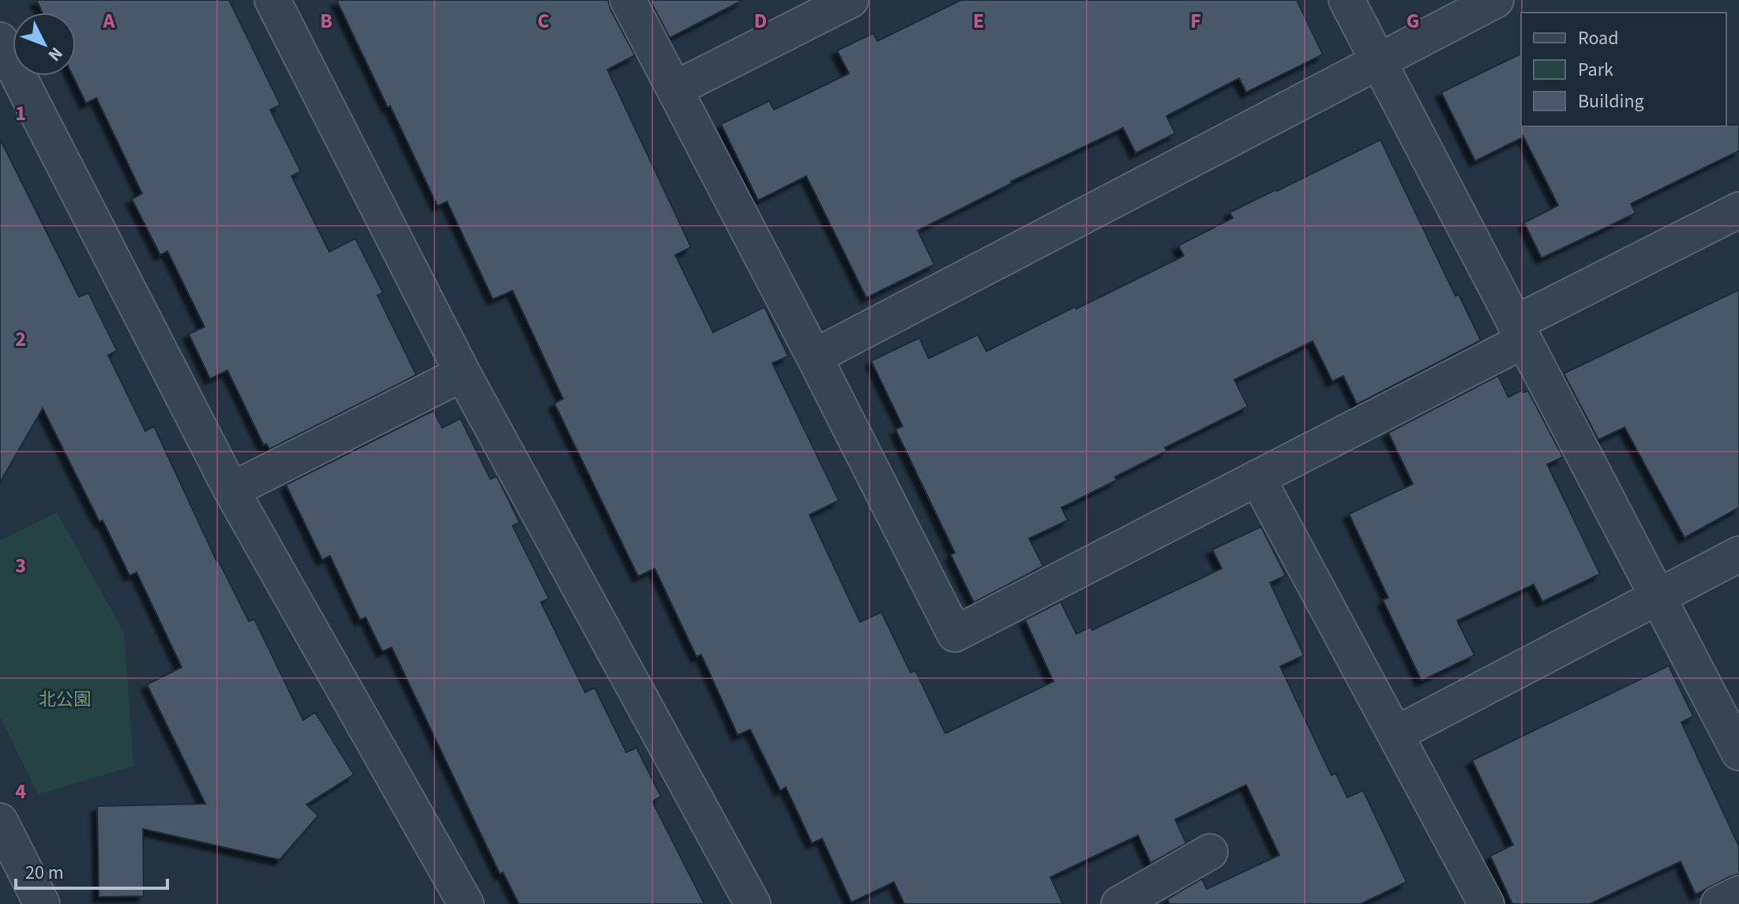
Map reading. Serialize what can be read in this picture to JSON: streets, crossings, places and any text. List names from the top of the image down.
{
  "parks": ["北公園"],
  "legend": ["Road", "Park", "Building"],
  "scale_bar": "20 m",
  "north": "bottom right",
  "grid": {
    "columns": [
      "A",
      "B",
      "C",
      "D",
      "E",
      "F",
      "G"
    ],
    "rows": [
      "1",
      "2",
      "3",
      "4"
    ]
  }
}
